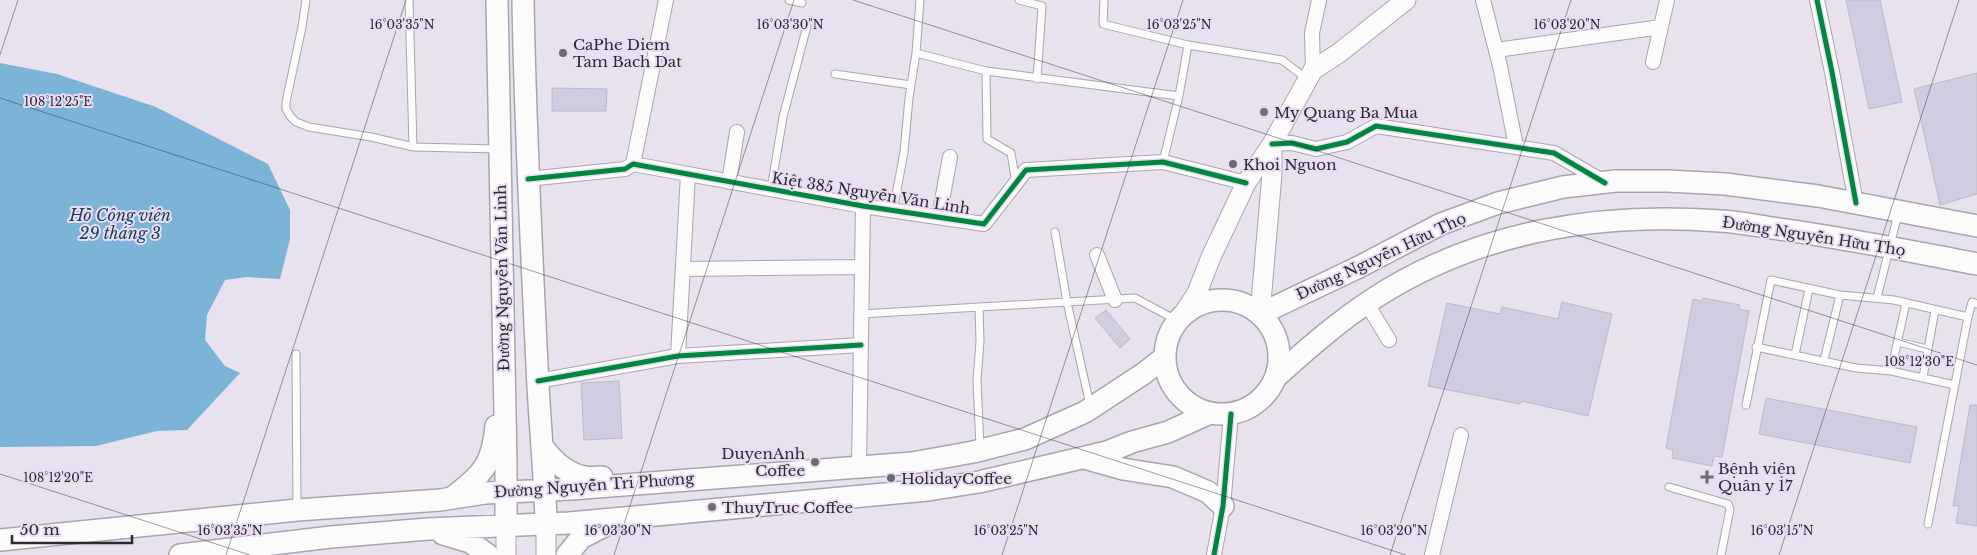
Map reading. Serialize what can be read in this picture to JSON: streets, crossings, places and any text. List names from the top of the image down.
{
  "streets": {
    "main road": ["Đường Nguyễn Hữu Thọ", "Đường Nguyễn Văn Linh", "Đường Nguyễn Tri Phương"],
    "street": ["Kiệt 385 Nguyễn Văn Linh"]
  },
  "crossings": [
    ["Kiệt 385 Nguyễn Văn Linh", "Đường Nguyễn Văn Linh"],
    ["Đường Nguyễn Hữu Thọ", "Đường Nguyễn Tri Phương"],
    ["Đường Nguyễn Văn Linh", "Đường Nguyễn Tri Phương"]
  ],
  "water": ["Hồ Công viên 29 tháng 3"],
  "places": {
    "other": [
      "CaPhe Diem Tam Bach Dat",
      "My Quang Ba Mua",
      "Khoi Nguon",
      "DuyenAnh Coffee",
      "HolidayCoffee",
      "ThuyTruc Coffee"
    ],
    "health": ["Bệnh viện Quân y 17"]
  },
  "scale_bar": "50 m",
  "coordinates": [
    "16°03'35\"N",
    "16°03'30\"N",
    "16°03'25\"N",
    "16°03'20\"N",
    "108°12'25\"E",
    "108°12'30\"E",
    "108°12'20\"E",
    "16°03'15\"N"
  ]
}
